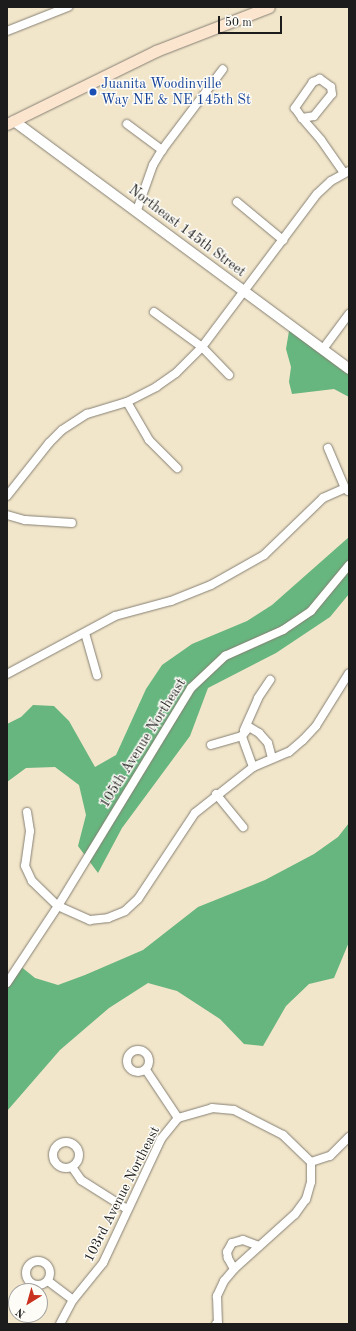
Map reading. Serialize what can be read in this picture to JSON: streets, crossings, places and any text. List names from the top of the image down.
{
  "streets": {
    "street": ["Northeast 145th Street", "105th Avenue Northeast", "103rd Avenue Northeast"]
  },
  "places": ["Juanita Woodinville Way NE & NE 145th St"],
  "scale_bar": "50 m",
  "north": "bottom left"
}
